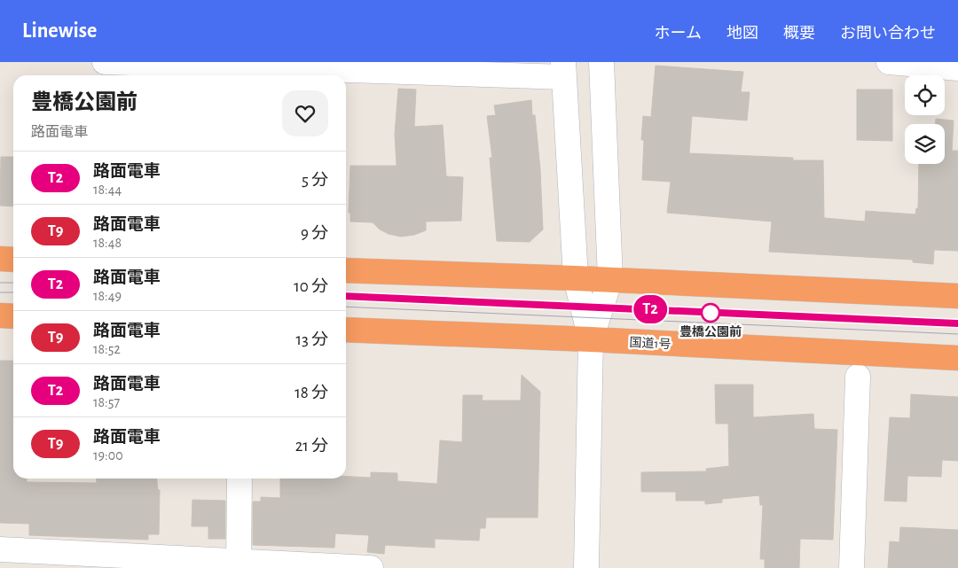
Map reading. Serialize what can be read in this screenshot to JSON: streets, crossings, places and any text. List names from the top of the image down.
{
  "streets": {
    "highway": ["国道1号"]
  },
  "places": ["豊橋公園前"],
  "lines": ["tram line T2"],
  "page": {
    "header": "Linewise",
    "nav": [
      "ホーム",
      "地図",
      "概要",
      "お問い合わせ"
    ],
    "on_map": "T2",
    "heading": ["豊橋公園前", "路面電車"],
    "list": [
      {
        "mark": "T2",
        "name": "路面電車",
        "note": "18:44",
        "value": "5 分"
      },
      {
        "mark": "T9",
        "name": "路面電車",
        "note": "18:48",
        "value": "9 分"
      },
      {
        "mark": "T2",
        "name": "路面電車",
        "note": "18:49",
        "value": "10 分"
      },
      {
        "mark": "T9",
        "name": "路面電車",
        "note": "18:52",
        "value": "13 分"
      },
      {
        "mark": "T2",
        "name": "路面電車",
        "note": "18:57",
        "value": "18 分"
      },
      {
        "mark": "T9",
        "name": "路面電車",
        "note": "19:00",
        "value": "21 分"
      }
    ]
  }
}
